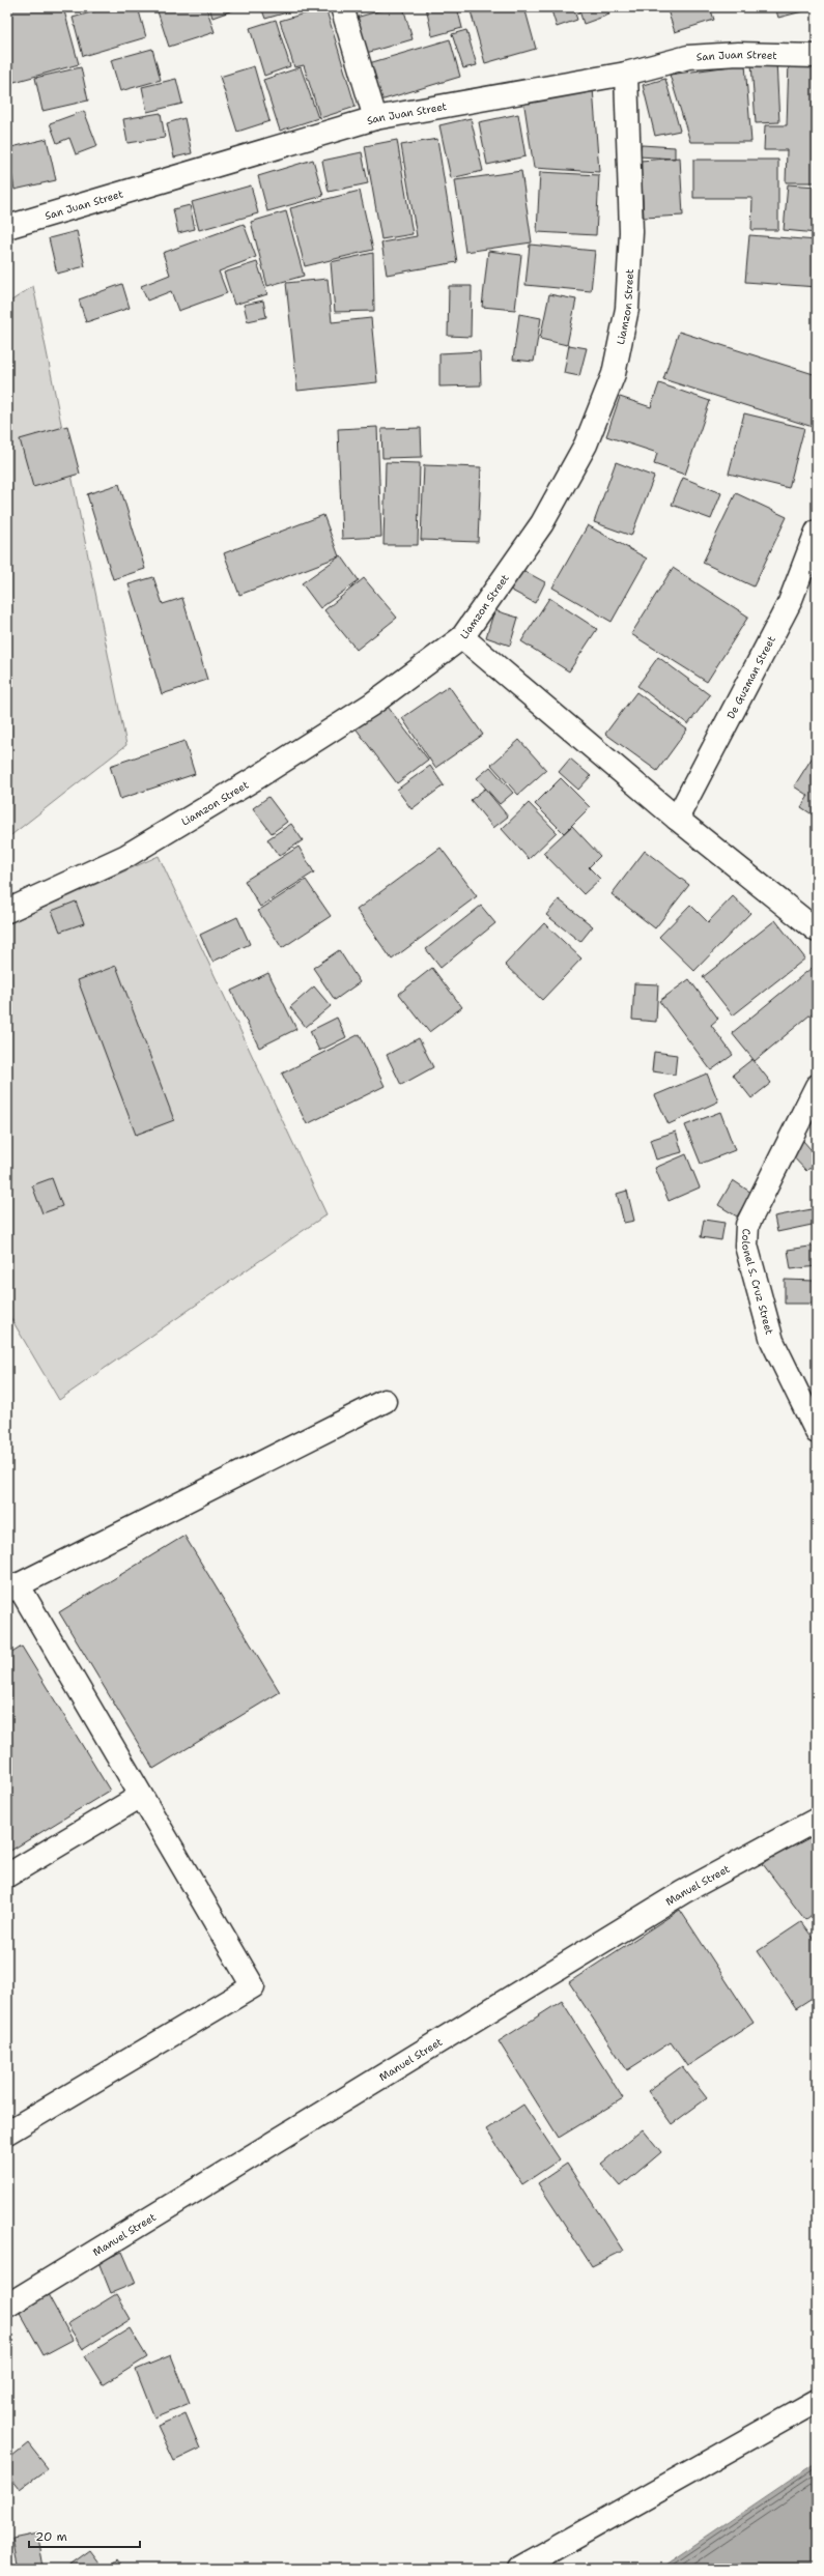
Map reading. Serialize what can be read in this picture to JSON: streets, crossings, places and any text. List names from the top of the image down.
{
  "streets": {
    "street": [
      "San Juan Street",
      "Liamzon Street",
      "De Guzman Street",
      "Colonel S. Cruz Street",
      "Manuel Street"
    ]
  },
  "crossings": [
    ["San Juan Street", "Liamzon Street"]
  ],
  "scale_bar": "20 m"
}
